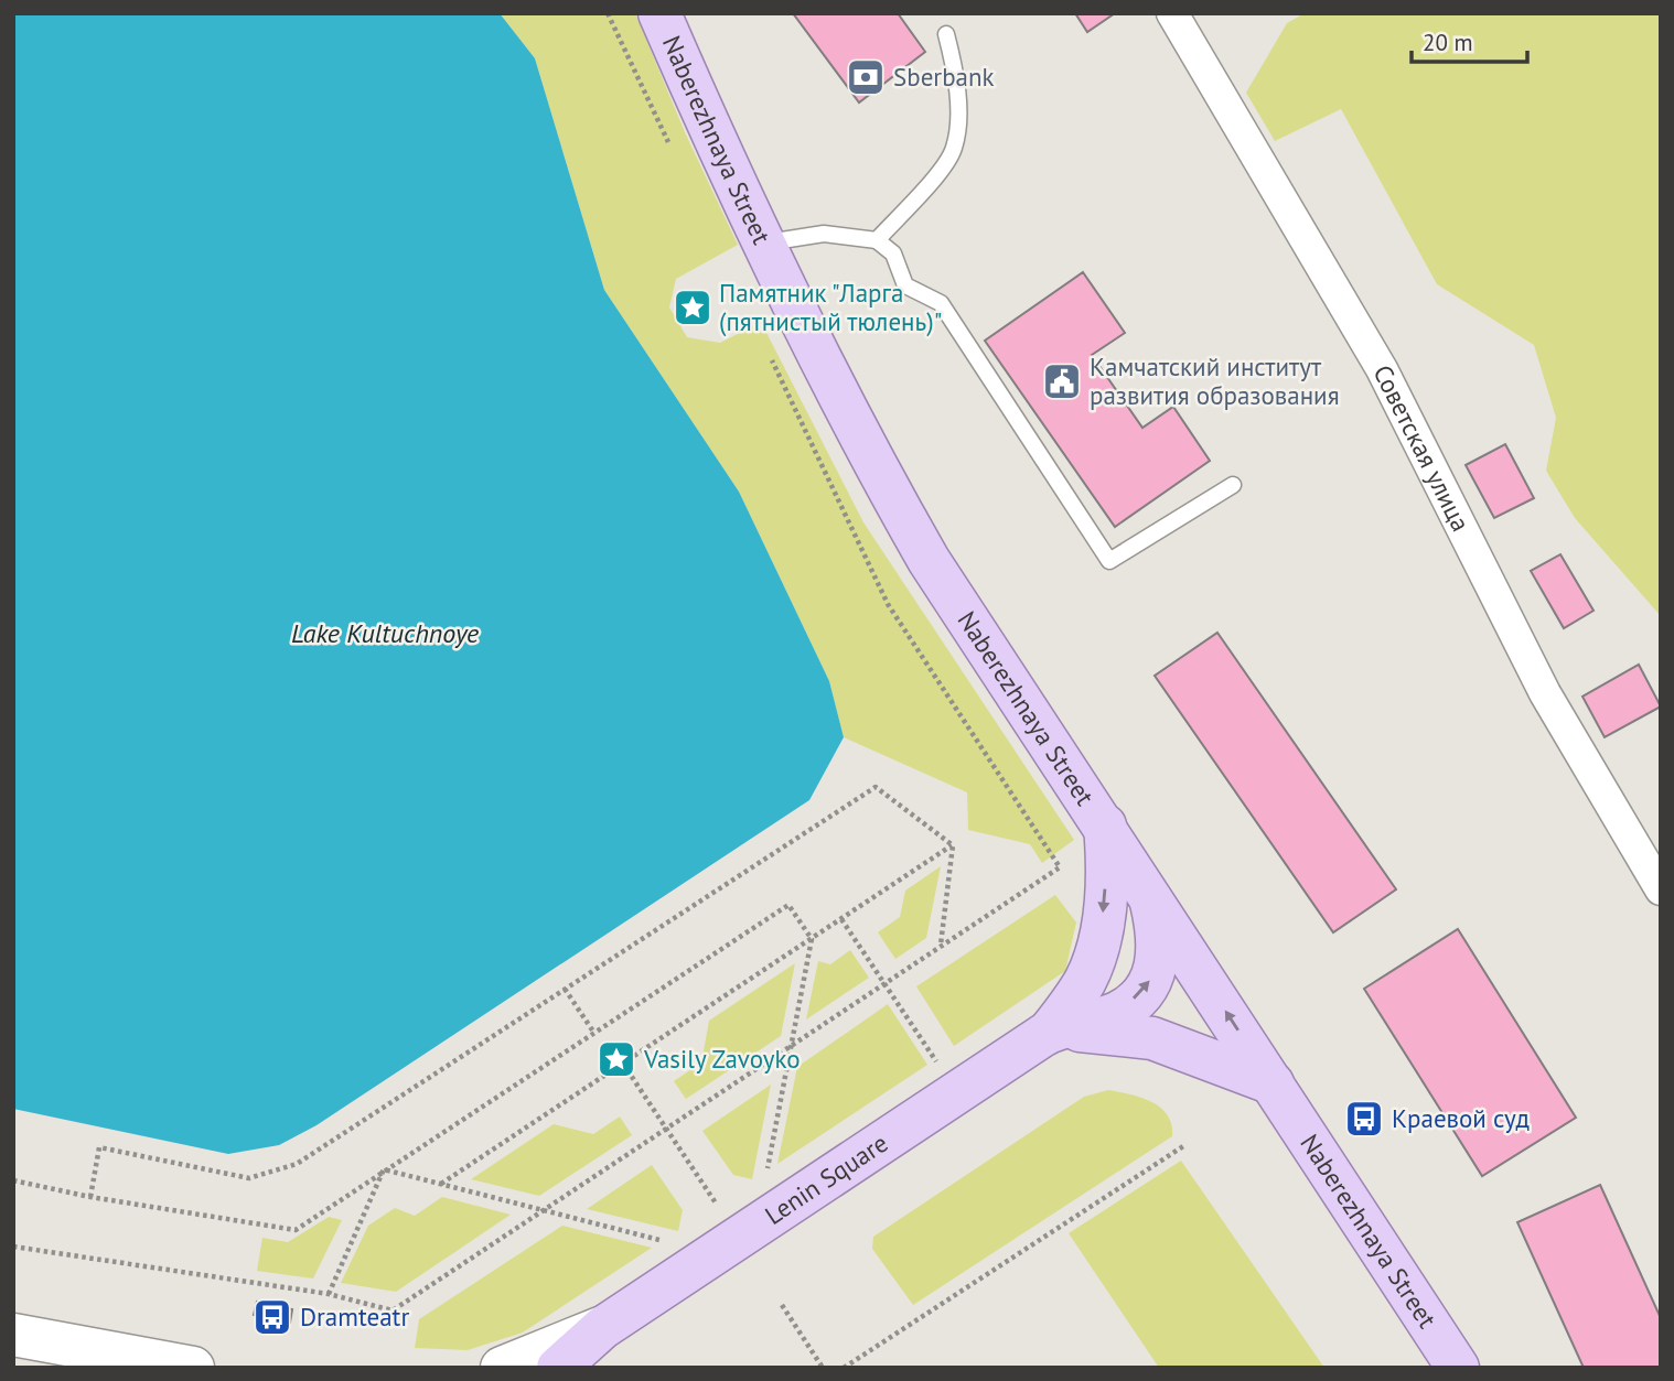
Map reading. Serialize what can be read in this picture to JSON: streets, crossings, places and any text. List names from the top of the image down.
{
  "streets": {
    "main road": ["Naberezhnaya Street", "Lenin Square"],
    "street": ["Советская улица"]
  },
  "water": ["Lake Kultuchnoye"],
  "places": {
    "bank": ["Sberbank"],
    "place": ["Памятник \"Ларга (пятнистый тюлень)\"", "Vasily Zavoyko"],
    "public building": ["Камчатский институт развития образования"],
    "bus stop": ["Краевой суд", "Dramteatr"]
  },
  "scale_bar": "20 m"
}
